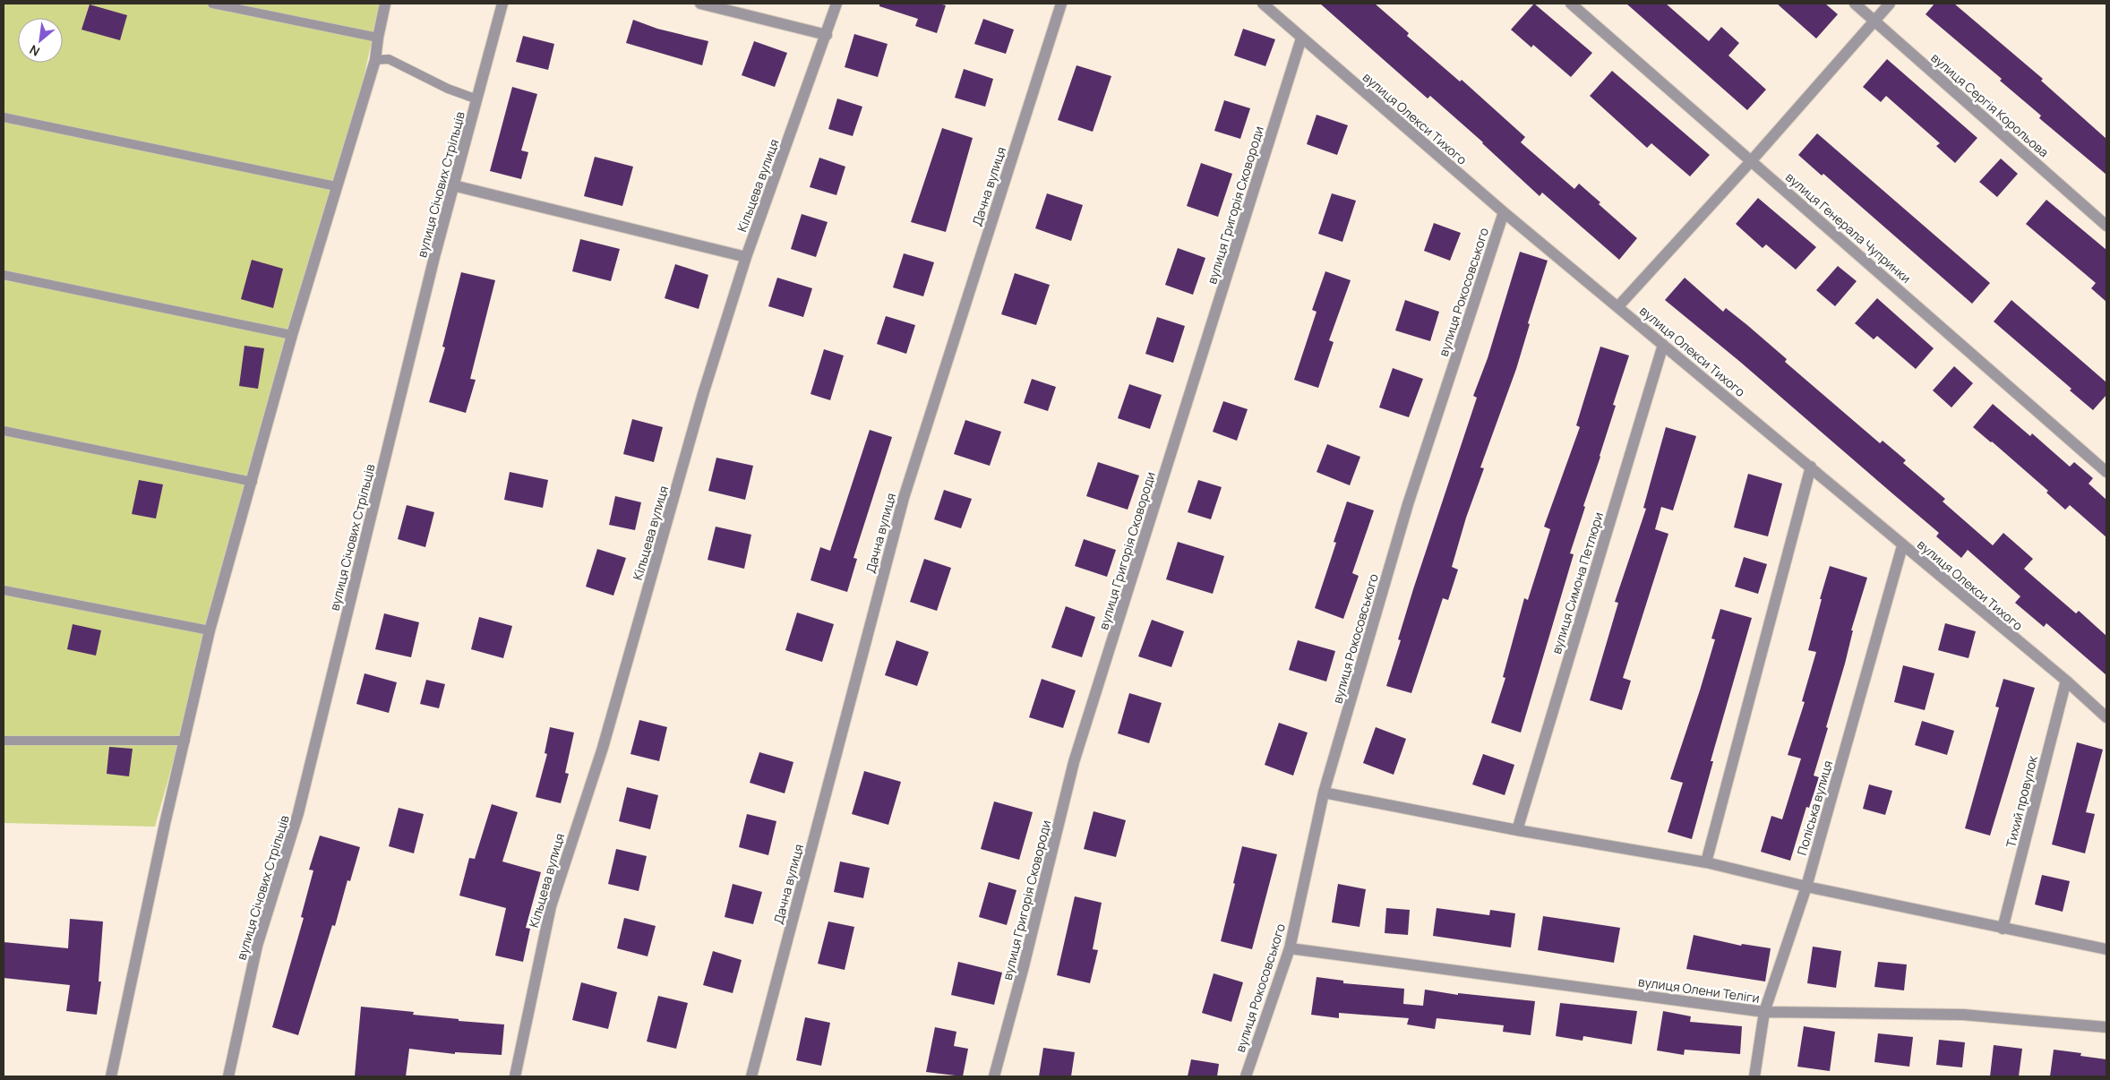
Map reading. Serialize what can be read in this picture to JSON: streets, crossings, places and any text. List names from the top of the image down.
{
  "streets": {
    "street": [
      "вулиця Сергія Корольова",
      "вулиця Олекси Тихого",
      "вулиця Січових Стрільців",
      "Кільцева вулиця",
      "Дачна вулиця",
      "вулиця Григорія Сковороди",
      "вулиця Генерала Чупринки",
      "вулиця Рокосовського",
      "вулиця Симона Петлюри",
      "Тихий провулок",
      "Поліська вулиця",
      "вулиця Олени Теліги"
    ]
  },
  "crossings": [
    ["вулиця Олекси Тихого", "вулиця Григорія Сковороди"],
    ["вулиця Олекси Тихого", "вулиця Рокосовського"],
    ["вулиця Олекси Тихого", "вулиця Симона Петлюри"],
    ["вулиця Олекси Тихого", "Тихий провулок"],
    ["вулиця Олекси Тихого", "Поліська вулиця"],
    ["вулиця Рокосовського", "вулиця Олени Теліги"],
    ["Поліська вулиця", "вулиця Олени Теліги"]
  ],
  "north": "bottom left"
}
